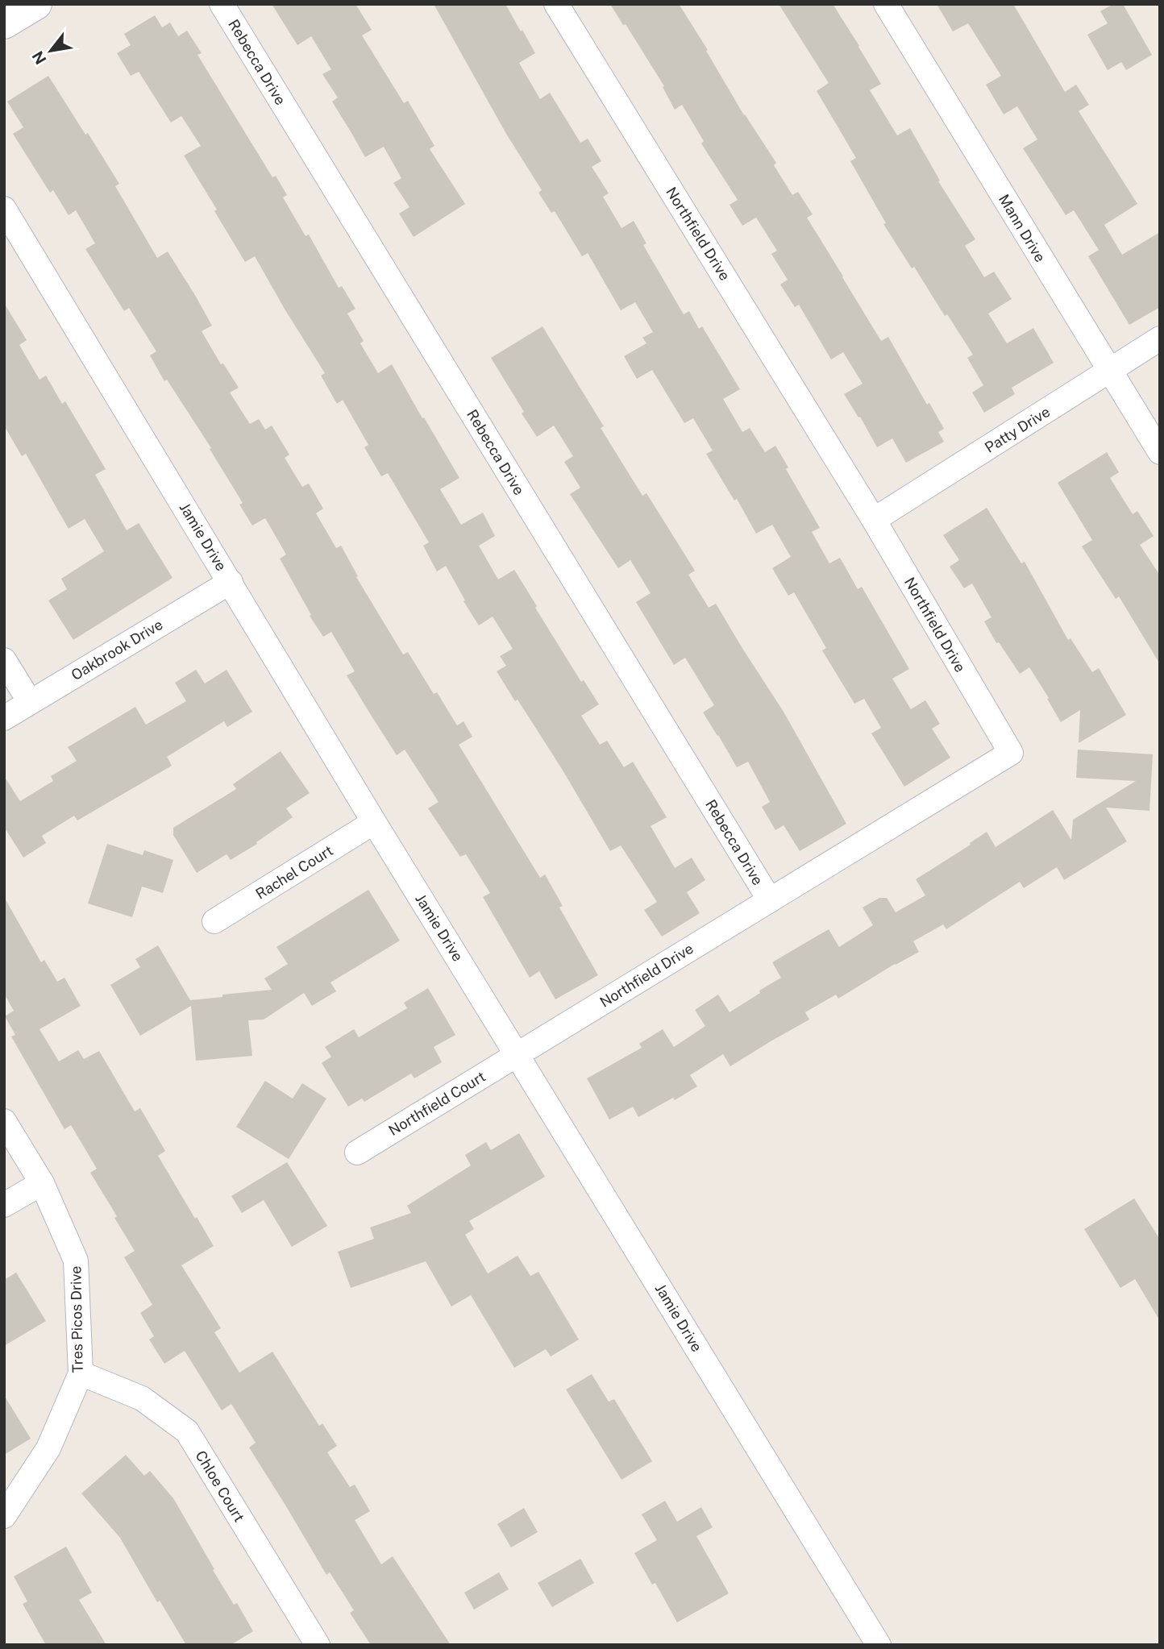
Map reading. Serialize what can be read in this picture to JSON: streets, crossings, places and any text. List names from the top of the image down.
{
  "streets": {
    "street": [
      "Rebecca Drive",
      "Mann Drive",
      "Northfield Drive",
      "Patty Drive",
      "Jamie Drive",
      "Oakbrook Drive",
      "Rachel Court",
      "Northfield Court",
      "Tres Picos Drive",
      "Chloe Court"
    ]
  },
  "crossings": [
    ["Rebecca Drive", "Northfield Drive"],
    ["Mann Drive", "Patty Drive"],
    ["Northfield Drive", "Patty Drive"],
    ["Northfield Drive", "Jamie Drive"],
    ["Northfield Drive", "Northfield Court"],
    ["Jamie Drive", "Oakbrook Drive"],
    ["Jamie Drive", "Rachel Court"],
    ["Jamie Drive", "Northfield Court"],
    ["Tres Picos Drive", "Chloe Court"]
  ],
  "north": "bottom left"
}
